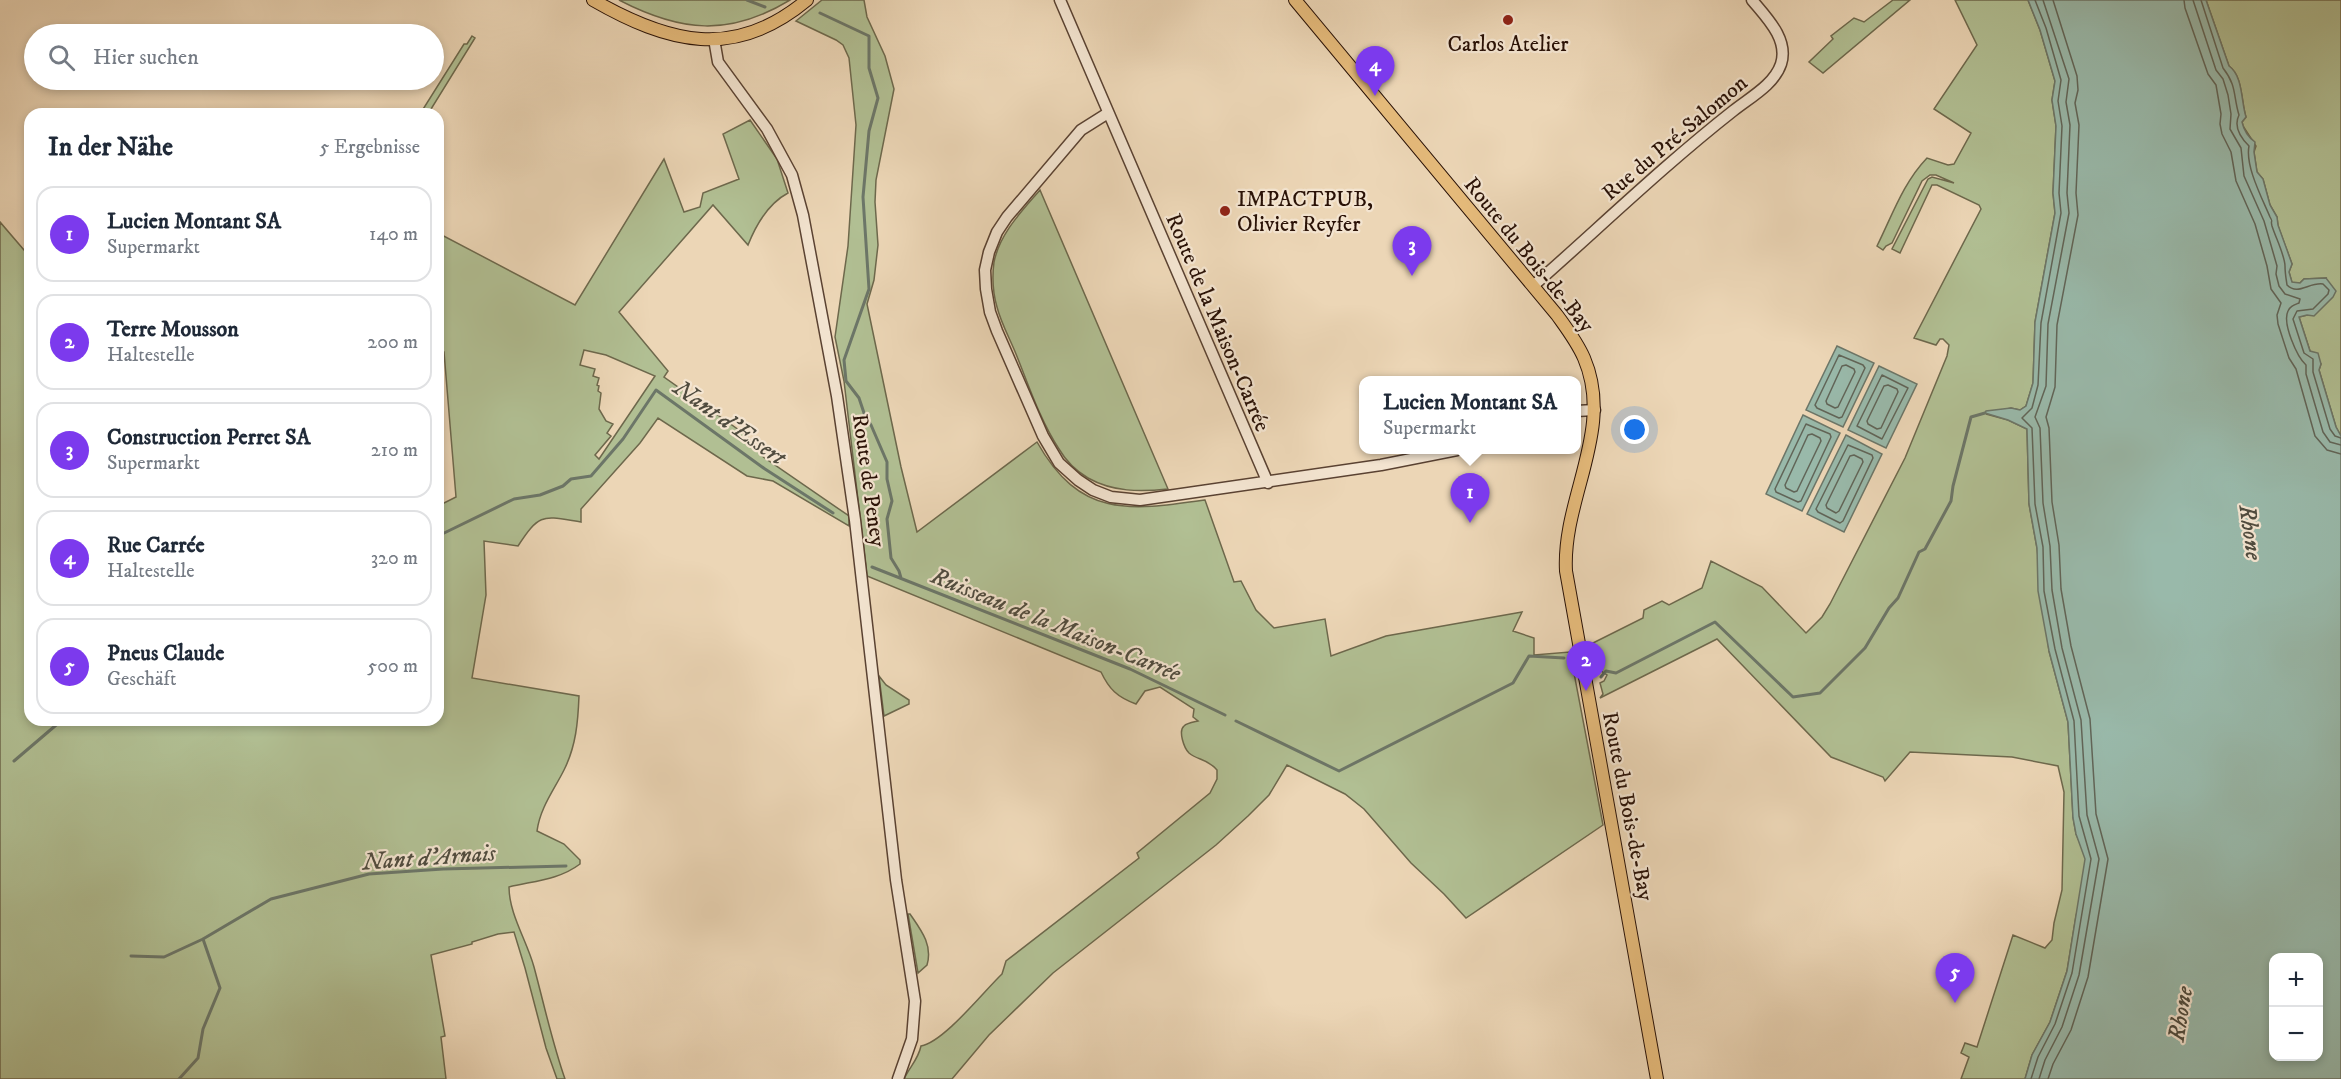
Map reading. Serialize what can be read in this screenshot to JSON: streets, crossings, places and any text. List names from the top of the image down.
{
  "streets": {
    "main road": ["Route du Bois-de-Bay"],
    "street": ["Rue du Pré-Salomon", "Route de la Maison-Carrée", "Route de Peney"]
  },
  "crossings": [
    ["Rue du Pré-Salomon", "Route du Bois-de-Bay"]
  ],
  "water": [
    "Nant d'Essert",
    "Rhone",
    "Ruisseau de la Maison-Carrée",
    "Nant d'Arnais"
  ],
  "places": ["Carlos Atelier", "IMPACTPUB, Olivier Reyfer"],
  "page": {
    "search": "Hier suchen",
    "pins": [
      "4",
      "3",
      "1",
      "2",
      "5"
    ],
    "heading": ["In der Nähe", "5 Ergebnisse"],
    "list": [
      {
        "mark": "1",
        "name": "Lucien Montant SA",
        "note": "Supermarkt",
        "value": "140 m"
      },
      {
        "mark": "2",
        "name": "Terre Mousson",
        "note": "Haltestelle",
        "value": "200 m"
      },
      {
        "mark": "3",
        "name": "Construction Perret SA",
        "note": "Supermarkt",
        "value": "210 m"
      },
      {
        "mark": "4",
        "name": "Rue Carrée",
        "note": "Haltestelle",
        "value": "320 m"
      },
      {
        "mark": "5",
        "name": "Pneus Claude",
        "note": "Geschäft",
        "value": "500 m"
      }
    ],
    "popup": ["Lucien Montant SA", "Supermarkt"],
    "map_buttons": ["+", "−"]
  }
}
